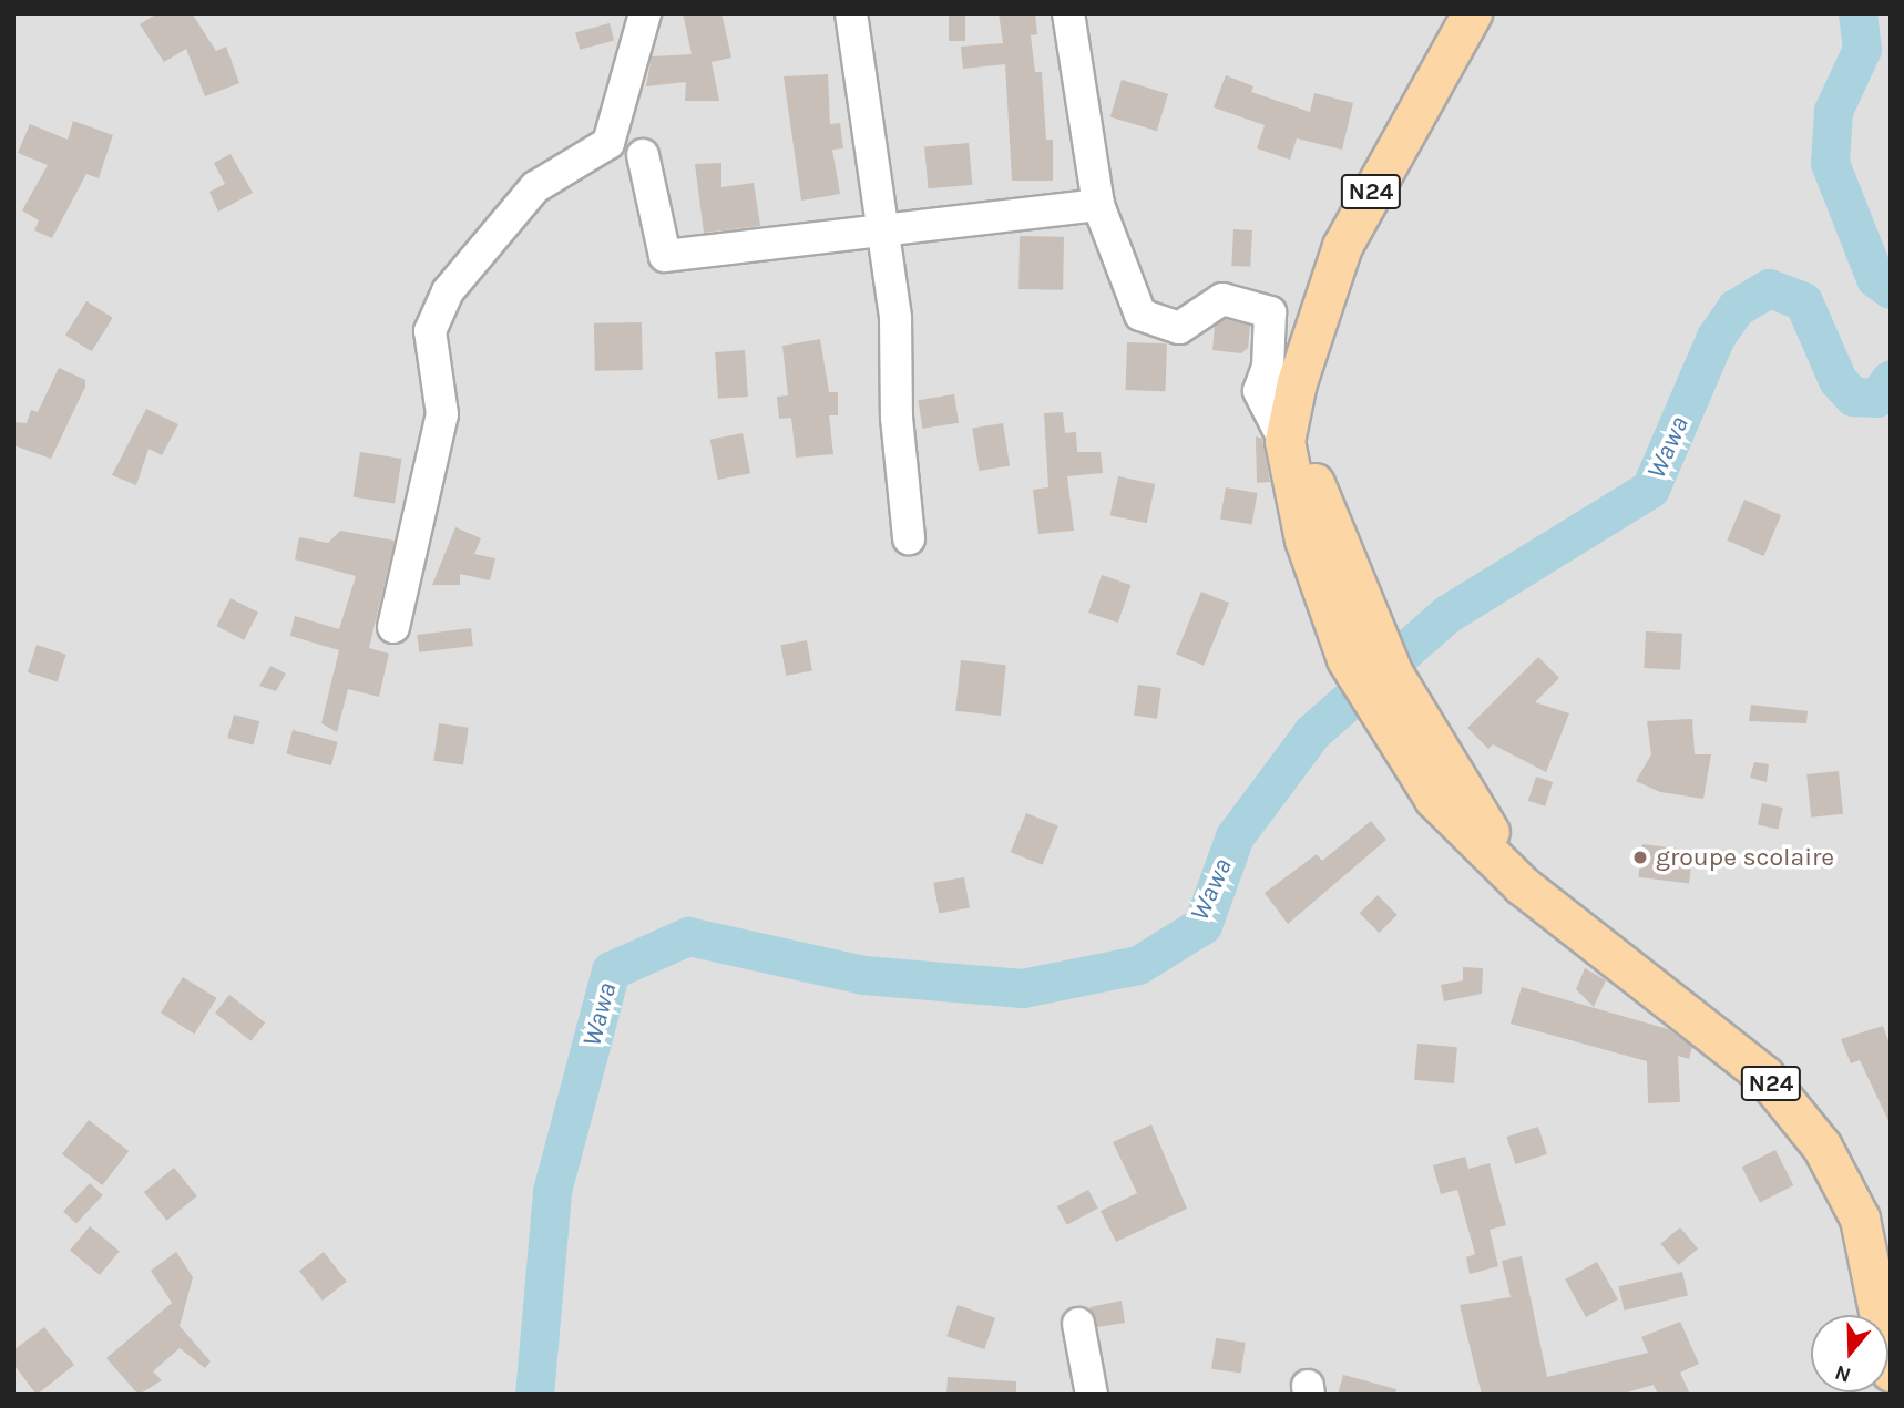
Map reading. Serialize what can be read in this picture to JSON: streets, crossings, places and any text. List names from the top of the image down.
{
  "streets": {
    "main road": ["N24"]
  },
  "water": ["Wawa"],
  "places": ["groupe scolaire"],
  "north": "bottom"
}
